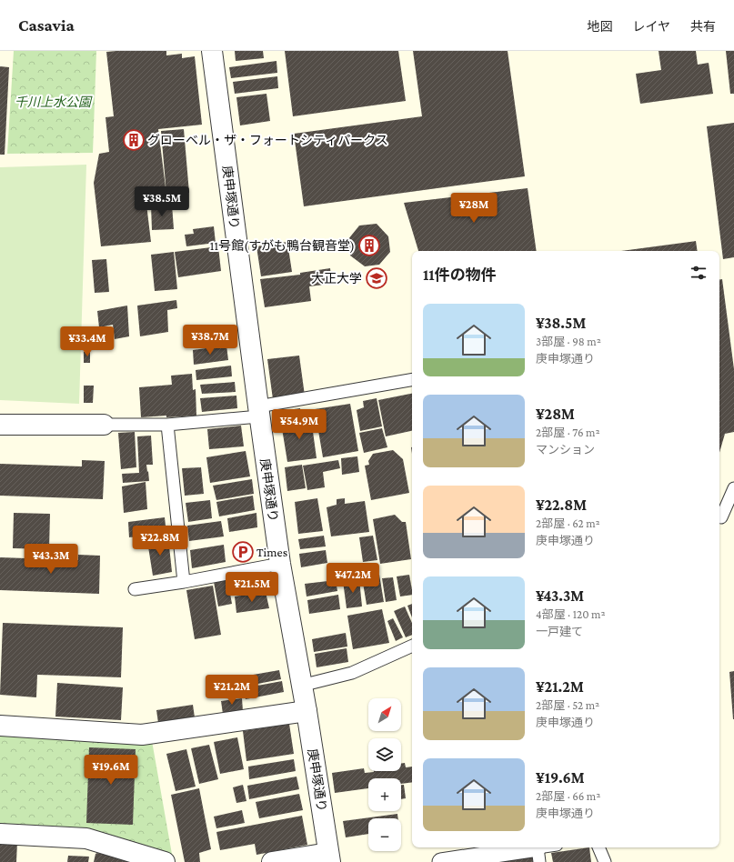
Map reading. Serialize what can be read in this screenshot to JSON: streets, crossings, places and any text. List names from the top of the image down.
{
  "streets": {
    "street": ["庚申塚通り"]
  },
  "parks": ["千川上水公園"],
  "places": {
    "building": ["グローベル・ザ・フォートシティパークス", "11号館(すがも鴨台観音堂)"],
    "school or university": ["大正大学"],
    "parking": ["Times"]
  },
  "north": "top right",
  "page": {
    "header": "Casavia",
    "nav": ["地図", "レイヤ", "共有"],
    "price": [
      "¥38.5M",
      "¥28M",
      "¥38.7M",
      "¥33.4M",
      "¥54.9M",
      "¥22.8M",
      "¥43.3M",
      "¥47.2M",
      "¥21.5M",
      "¥21.2M",
      "¥19.6M"
    ],
    "heading": "11件の物件",
    "list": [
      {
        "name": "¥38.5M",
        "note": "3部屋 · 98 m² · 庚申塚通り"
      },
      {
        "name": "¥28M",
        "note": "2部屋 · 76 m² · マンション"
      },
      {
        "name": "¥22.8M",
        "note": "2部屋 · 62 m² · 庚申塚通り"
      },
      {
        "name": "¥43.3M",
        "note": "4部屋 · 120 m² · 一戸建て"
      },
      {
        "name": "¥21.2M",
        "note": "2部屋 · 52 m² · 庚申塚通り"
      },
      {
        "name": "¥19.6M",
        "note": "2部屋 · 66 m² · 庚申塚通り"
      }
    ],
    "map_buttons": ["+", "−"]
  }
}
